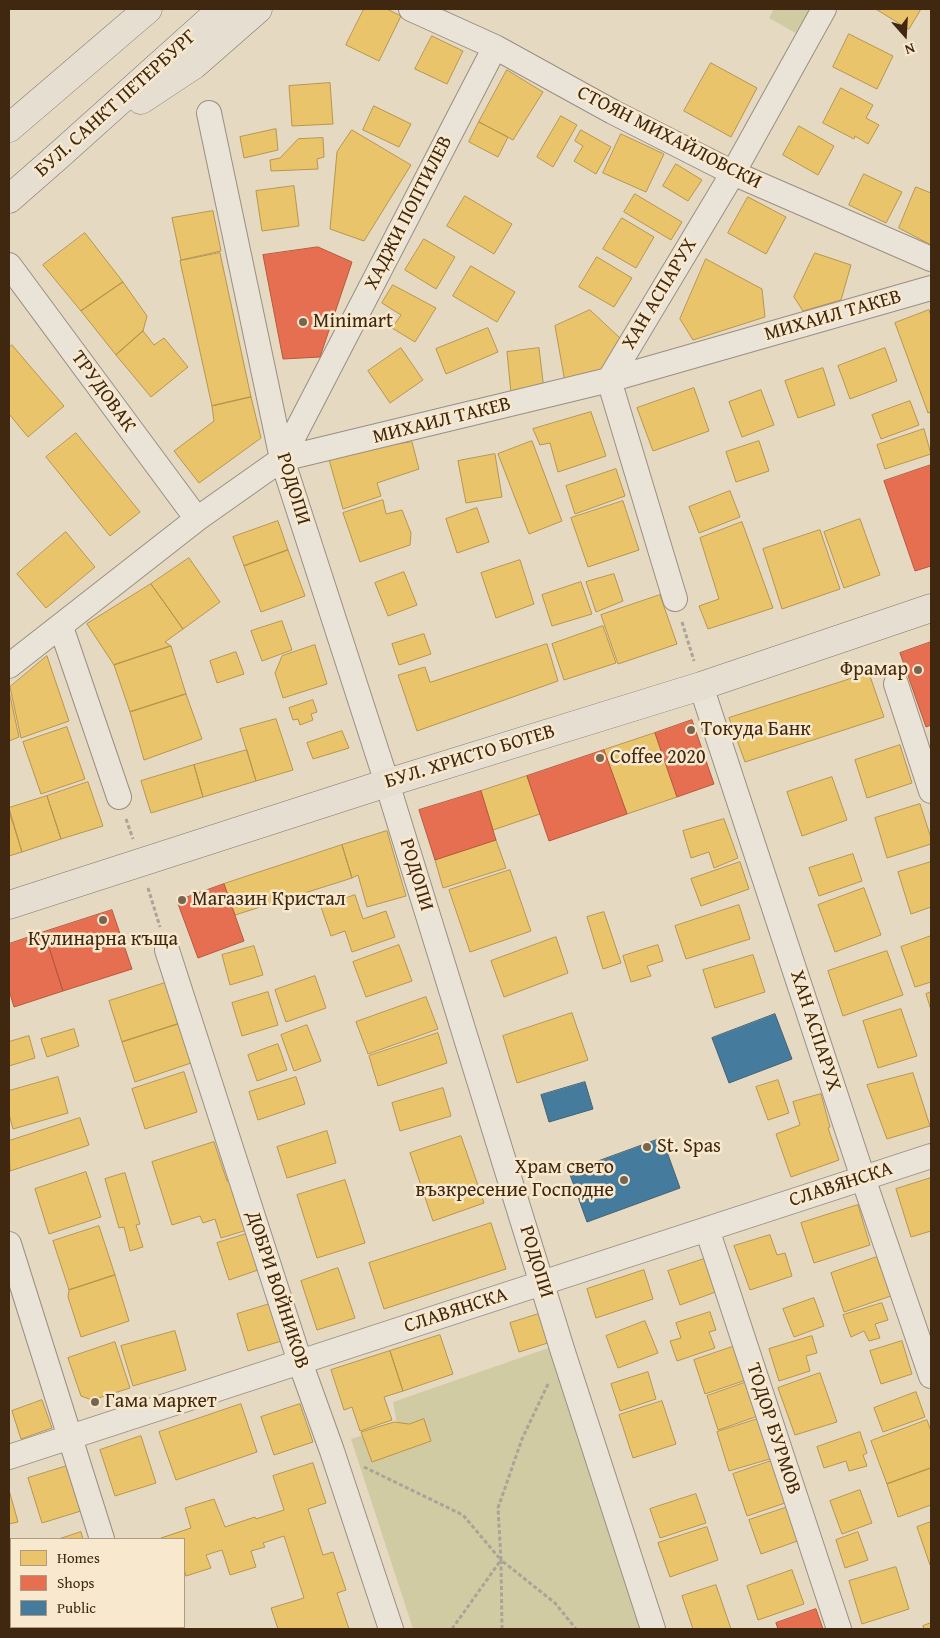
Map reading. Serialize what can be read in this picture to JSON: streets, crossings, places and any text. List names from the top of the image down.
{
  "streets": {
    "main road": ["БУЛ. САНКТ ПЕТЕРБУРГ", "БУЛ. ХРИСТО БОТЕВ"],
    "street": [
      "СТОЯН МИХАЙЛОВСКИ",
      "ХАДЖИ ПОПТИЛЕВ",
      "ХАН АСПАРУХ",
      "МИХАИЛ ТАКЕВ",
      "ТРУДОВАК",
      "РОДОПИ",
      "СЛАВЯНСКА",
      "ДОБРИ ВОЙНИКОВ",
      "ТОДОР БУРМОВ"
    ]
  },
  "crossings": [
    ["СТОЯН МИХАЙЛОВСКИ", "ХАДЖИ ПОПТИЛЕВ"],
    ["СТОЯН МИХАЙЛОВСКИ", "ХАН АСПАРУХ"],
    ["ХАДЖИ ПОПТИЛЕВ", "МИХАИЛ ТАКЕВ"],
    ["ХАДЖИ ПОПТИЛЕВ", "РОДОПИ"],
    ["ХАН АСПАРУХ", "МИХАИЛ ТАКЕВ"],
    ["ХАН АСПАРУХ", "БУЛ. ХРИСТО БОТЕВ"],
    ["ХАН АСПАРУХ", "СЛАВЯНСКА"],
    ["МИХАИЛ ТАКЕВ", "ТРУДОВАК"],
    ["МИХАИЛ ТАКЕВ", "РОДОПИ"],
    ["РОДОПИ", "БУЛ. ХРИСТО БОТЕВ"],
    ["РОДОПИ", "СЛАВЯНСКА"],
    ["СЛАВЯНСКА", "ДОБРИ ВОЙНИКОВ"],
    ["СЛАВЯНСКА", "ТОДОР БУРМОВ"]
  ],
  "places": [
    "Minimart",
    "Фрамар",
    "Токуда Банк",
    "Coffee 2020",
    "Магазин Кристал",
    "Кулинарна къща",
    "St. Spas",
    "Храм свето възкресение Господне",
    "Гама маркет"
  ],
  "legend": ["Homes", "Shops", "Public"],
  "north": "bottom"
}
